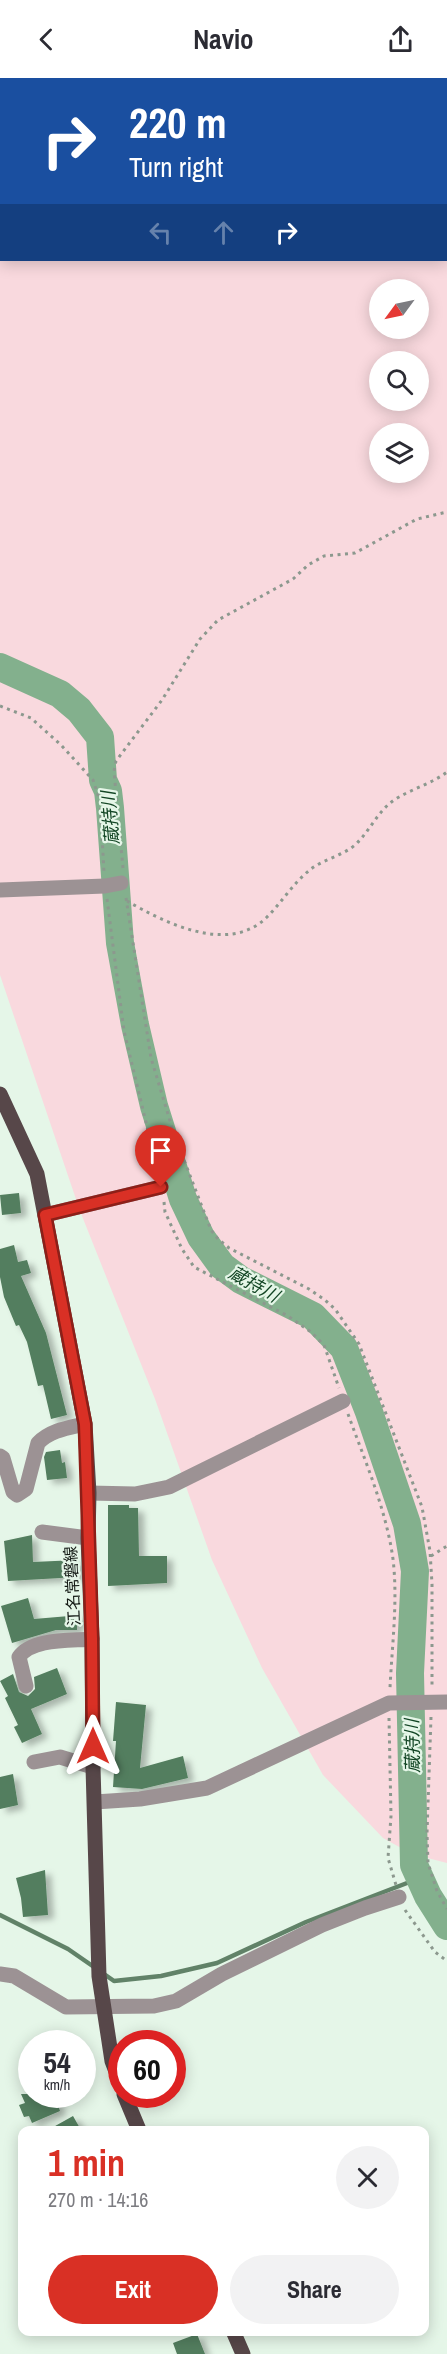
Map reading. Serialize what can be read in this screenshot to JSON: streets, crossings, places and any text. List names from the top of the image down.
{
  "streets": {
    "main road": ["江名常磐線"]
  },
  "water": ["蔵持川"],
  "north": "bottom left",
  "page": {
    "header": "Navio",
    "turn": ["220 m", "Turn right"],
    "speed": "54 km/h",
    "limit": "60",
    "heading": ["1 min", "270 m · 14:16"],
    "buttons": ["Exit", "Share"]
  }
}
